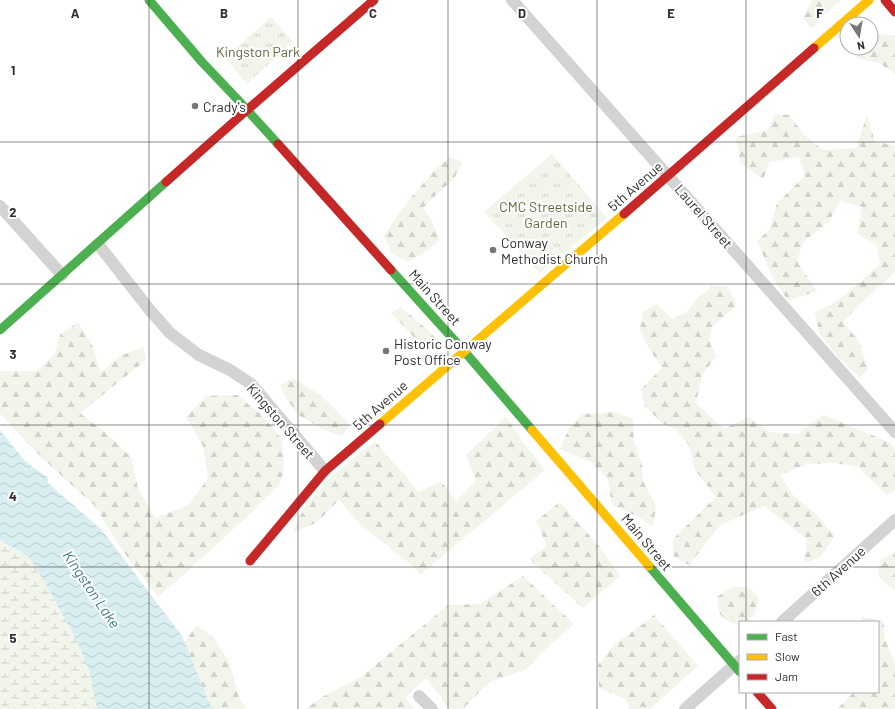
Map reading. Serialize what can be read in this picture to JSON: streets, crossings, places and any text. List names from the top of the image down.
{
  "streets": {
    "main road": ["5th Avenue", "Main Street"],
    "street": ["Laurel Street", "Kingston Street", "6th Avenue"]
  },
  "crossings": [
    ["5th Avenue", "Laurel Street"],
    ["5th Avenue", "Main Street"],
    ["5th Avenue", "Kingston Street"]
  ],
  "water": ["Kingston Lake"],
  "parks": ["Kingston Park", "CMC Streetside Garden"],
  "places": ["Crady's", "Conway Methodist Church", "Historic Conway Post Office"],
  "legend": ["Fast", "Slow", "Jam"],
  "north": "bottom",
  "grid": {
    "columns": [
      "A",
      "B",
      "C",
      "D",
      "E",
      "F"
    ],
    "rows": [
      "1",
      "2",
      "3",
      "4",
      "5"
    ]
  }
}
